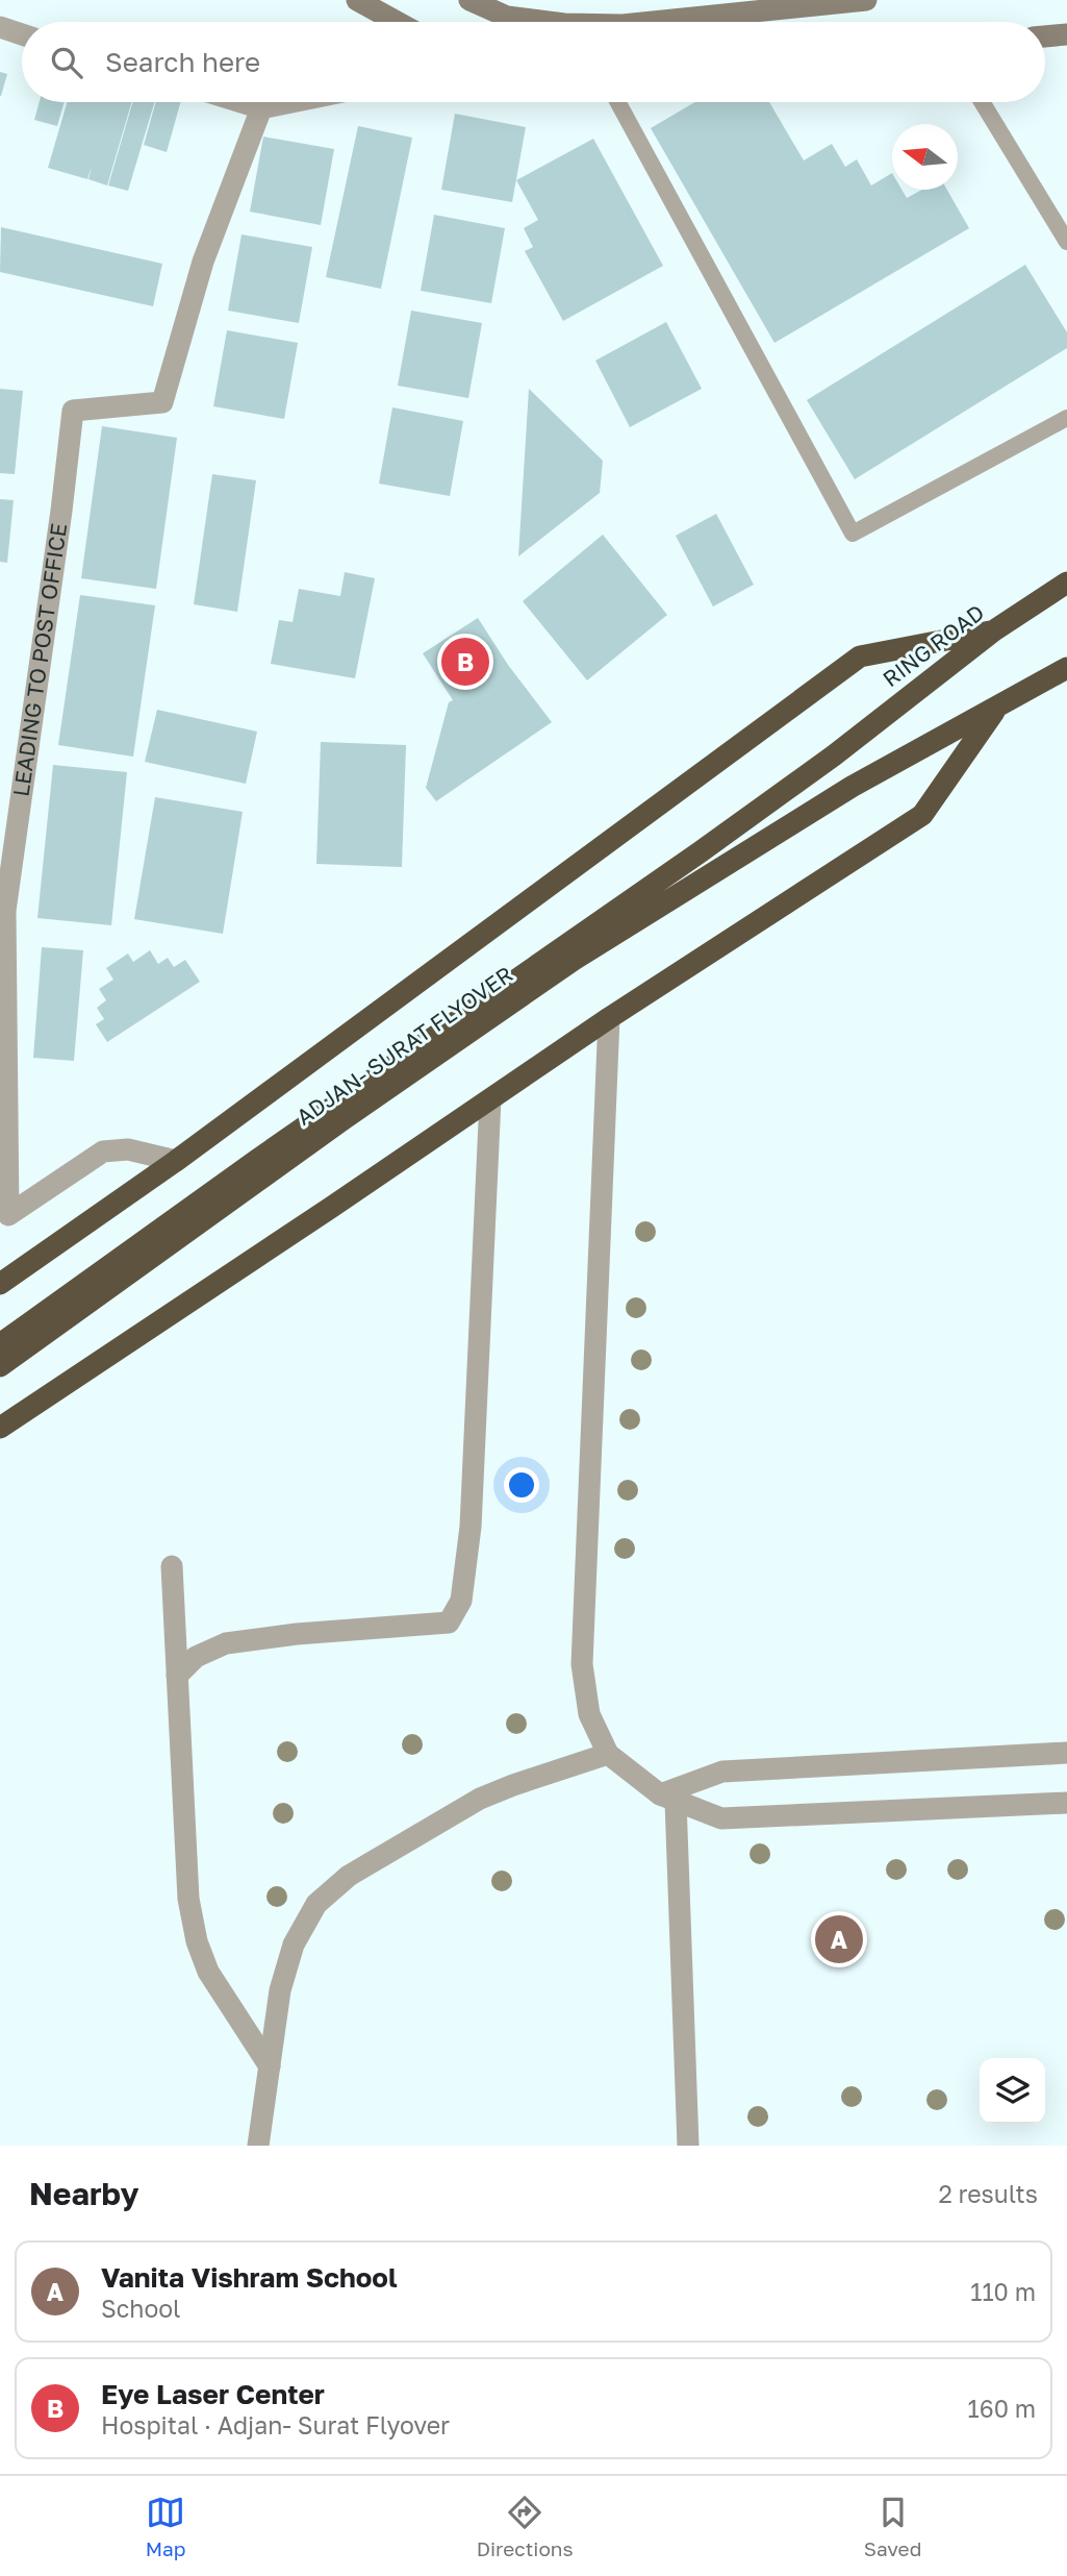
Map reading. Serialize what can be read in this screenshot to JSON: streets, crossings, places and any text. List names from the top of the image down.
{
  "streets": {
    "highway": ["RING ROAD", "ADJAN- SURAT FLYOVER"],
    "street": ["LEADING TO POST OFFICE"]
  },
  "crossings": [
    ["RING ROAD", "ADJAN- SURAT FLYOVER"]
  ],
  "north": "left",
  "page": {
    "search": "Search here",
    "pins": ["B", "A"],
    "heading": ["Nearby", "2 results"],
    "list": [
      {
        "mark": "A",
        "name": "Vanita Vishram School",
        "note": "School",
        "value": "110 m"
      },
      {
        "mark": "B",
        "name": "Eye Laser Center",
        "note": "Hospital · Adjan- Surat Flyover",
        "value": "160 m"
      }
    ],
    "nav": ["Map", "Directions", "Saved"]
  }
}
